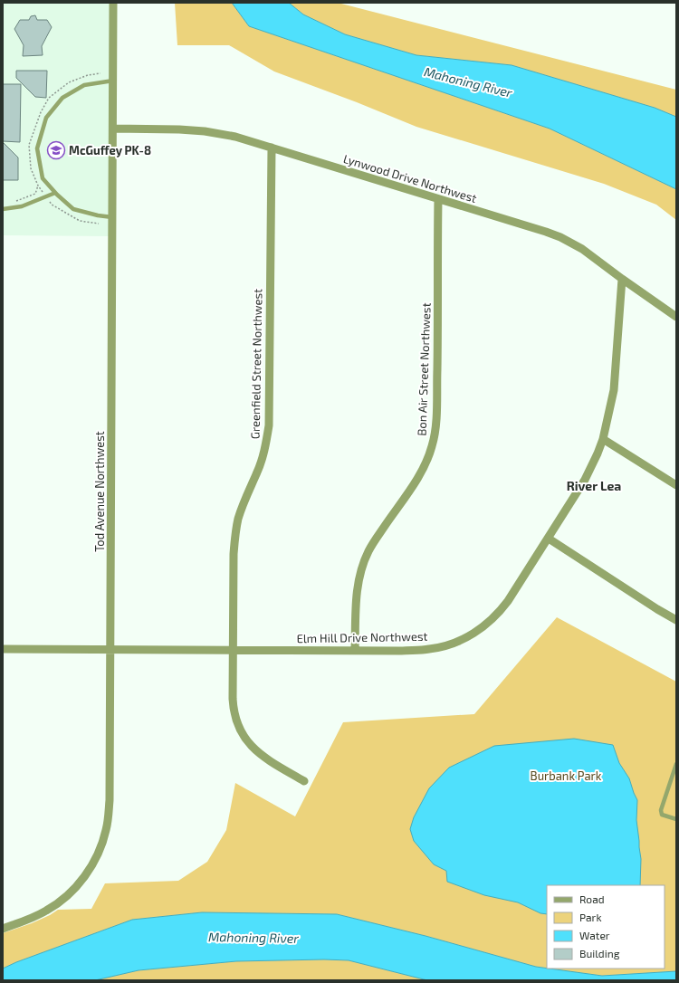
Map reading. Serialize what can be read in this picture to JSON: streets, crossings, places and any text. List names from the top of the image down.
{
  "streets": {
    "street": [
      "Lynwood Drive Northwest",
      "Greenfield Street Northwest",
      "Bon Air Street Northwest",
      "Tod Avenue Northwest",
      "Elm Hill Drive Northwest"
    ]
  },
  "crossings": [
    ["Lynwood Drive Northwest", "Greenfield Street Northwest"],
    ["Lynwood Drive Northwest", "Bon Air Street Northwest"],
    ["Lynwood Drive Northwest", "Tod Avenue Northwest"],
    ["Lynwood Drive Northwest", "Elm Hill Drive Northwest"],
    ["Greenfield Street Northwest", "Elm Hill Drive Northwest"],
    ["Bon Air Street Northwest", "Elm Hill Drive Northwest"],
    ["Tod Avenue Northwest", "Elm Hill Drive Northwest"]
  ],
  "districts": ["River Lea"],
  "water": ["Mahoning River"],
  "parks": ["Burbank Park"],
  "places": {
    "school or university": ["McGuffey PK-8"]
  },
  "legend": [
    "Road",
    "Park",
    "Water",
    "Building"
  ]
}
